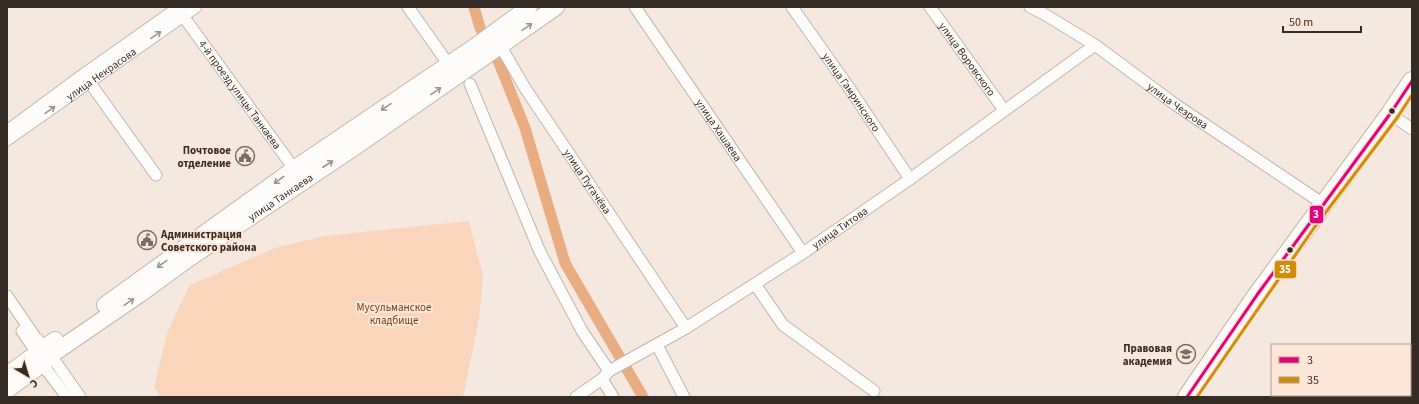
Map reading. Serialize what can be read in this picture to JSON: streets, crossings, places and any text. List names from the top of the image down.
{
  "streets": {
    "main road": ["улица Танкаева"],
    "street": [
      "улица Воровского",
      "улица Некрасова",
      "улица Гамринского",
      "4-й проезд улицы Танкаева",
      "улица Чеэрова",
      "улица Хашаева",
      "улица Пугачёва",
      "улица Титова"
    ]
  },
  "crossings": [
    ["улица Воровского", "улица Титова"],
    ["улица Некрасова", "4-й проезд улицы Танкаева"],
    ["улица Гамринского", "улица Титова"],
    ["4-й проезд улицы Танкаева", "улица Танкаева"],
    ["улица Чеэрова", "улица Титова"],
    ["улица Хашаева", "улица Титова"],
    ["улица Пугачёва", "улица Танкаева"],
    ["улица Пугачёва", "улица Титова"]
  ],
  "parks": ["Мусульманское кладбище"],
  "places": {
    "public building": ["Почтовое отделение", "Администрация Советского района"],
    "school or university": ["Правовая академия"]
  },
  "lines": ["transit line 3", "transit line 35"],
  "legend": ["3", "35"],
  "scale_bar": "50 m",
  "north": "bottom right"
}
